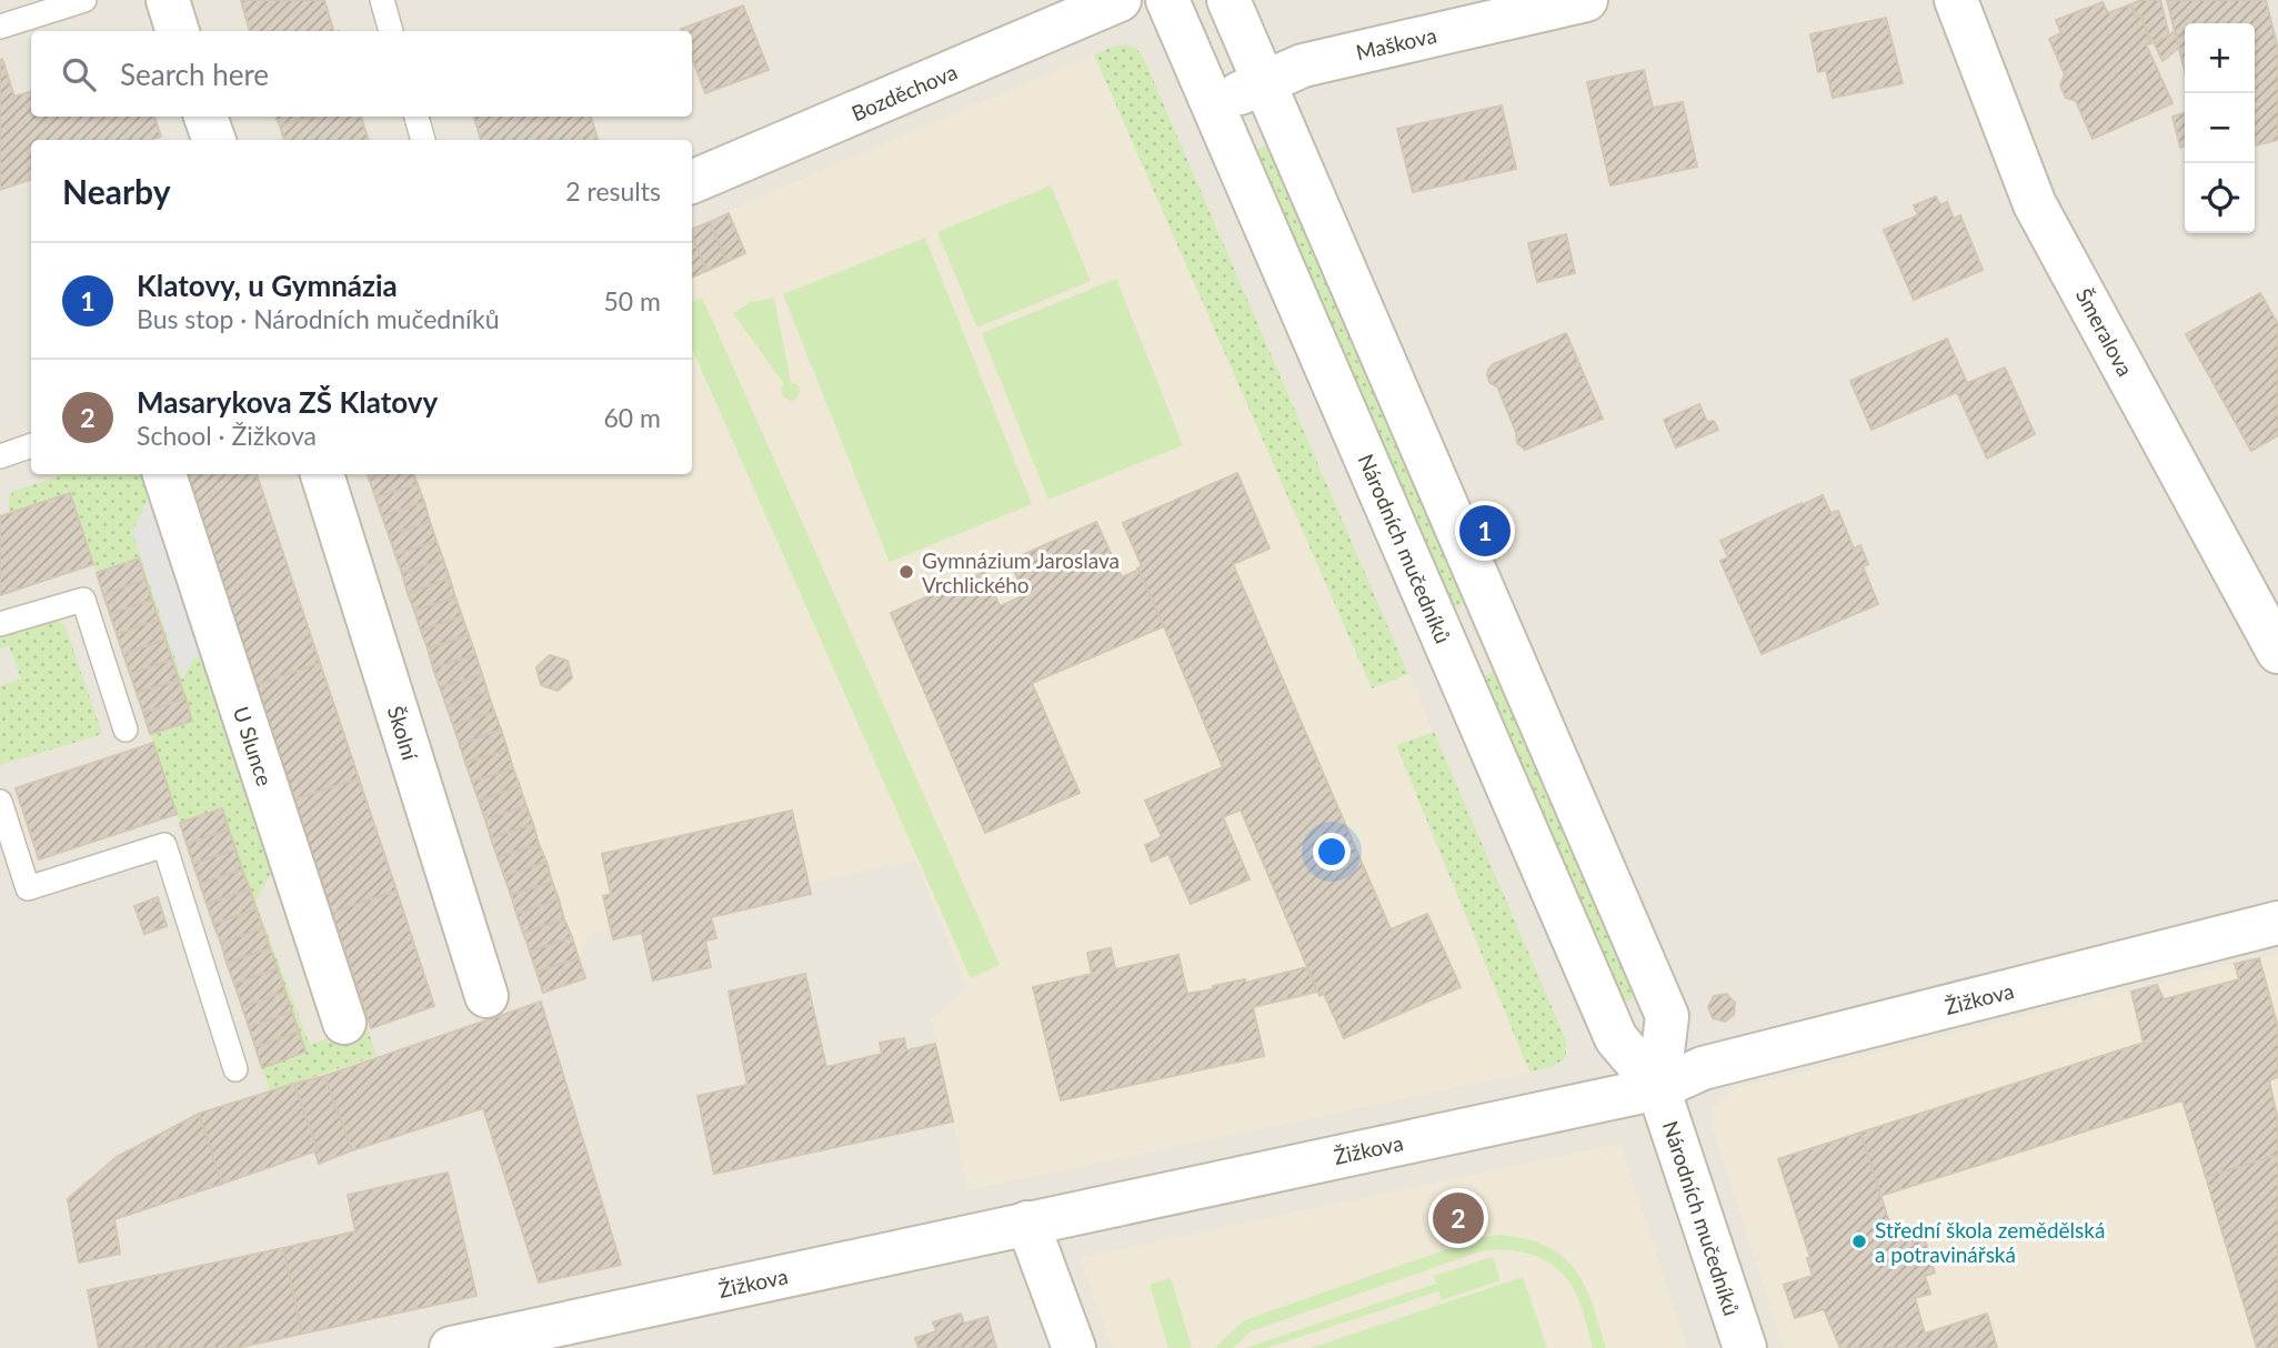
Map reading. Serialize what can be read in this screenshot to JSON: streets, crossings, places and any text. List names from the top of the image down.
{
  "streets": {
    "street": [
      "Maškova",
      "Bozděchova",
      "Šmeralova",
      "Národních mučedníků",
      "Školní",
      "U Slunce",
      "Žižkova"
    ]
  },
  "crossings": [
    ["Maškova", "Národních mučedníků"],
    ["Národních mučedníků", "Žižkova"]
  ],
  "places": ["Gymnázium Jaroslava Vrchlického", "Střední škola zemědělská a potravinářská"],
  "page": {
    "map_buttons": ["+", "−"],
    "search": "Search here",
    "heading": ["Nearby", "2 results"],
    "list": [
      {
        "mark": "1",
        "name": "Klatovy, u Gymnázia",
        "note": "Bus stop · Národních mučedníků",
        "value": "50 m"
      },
      {
        "mark": "2",
        "name": "Masarykova ZŠ Klatovy",
        "note": "School · Žižkova",
        "value": "60 m"
      }
    ],
    "pins": ["1", "2"]
  }
}
